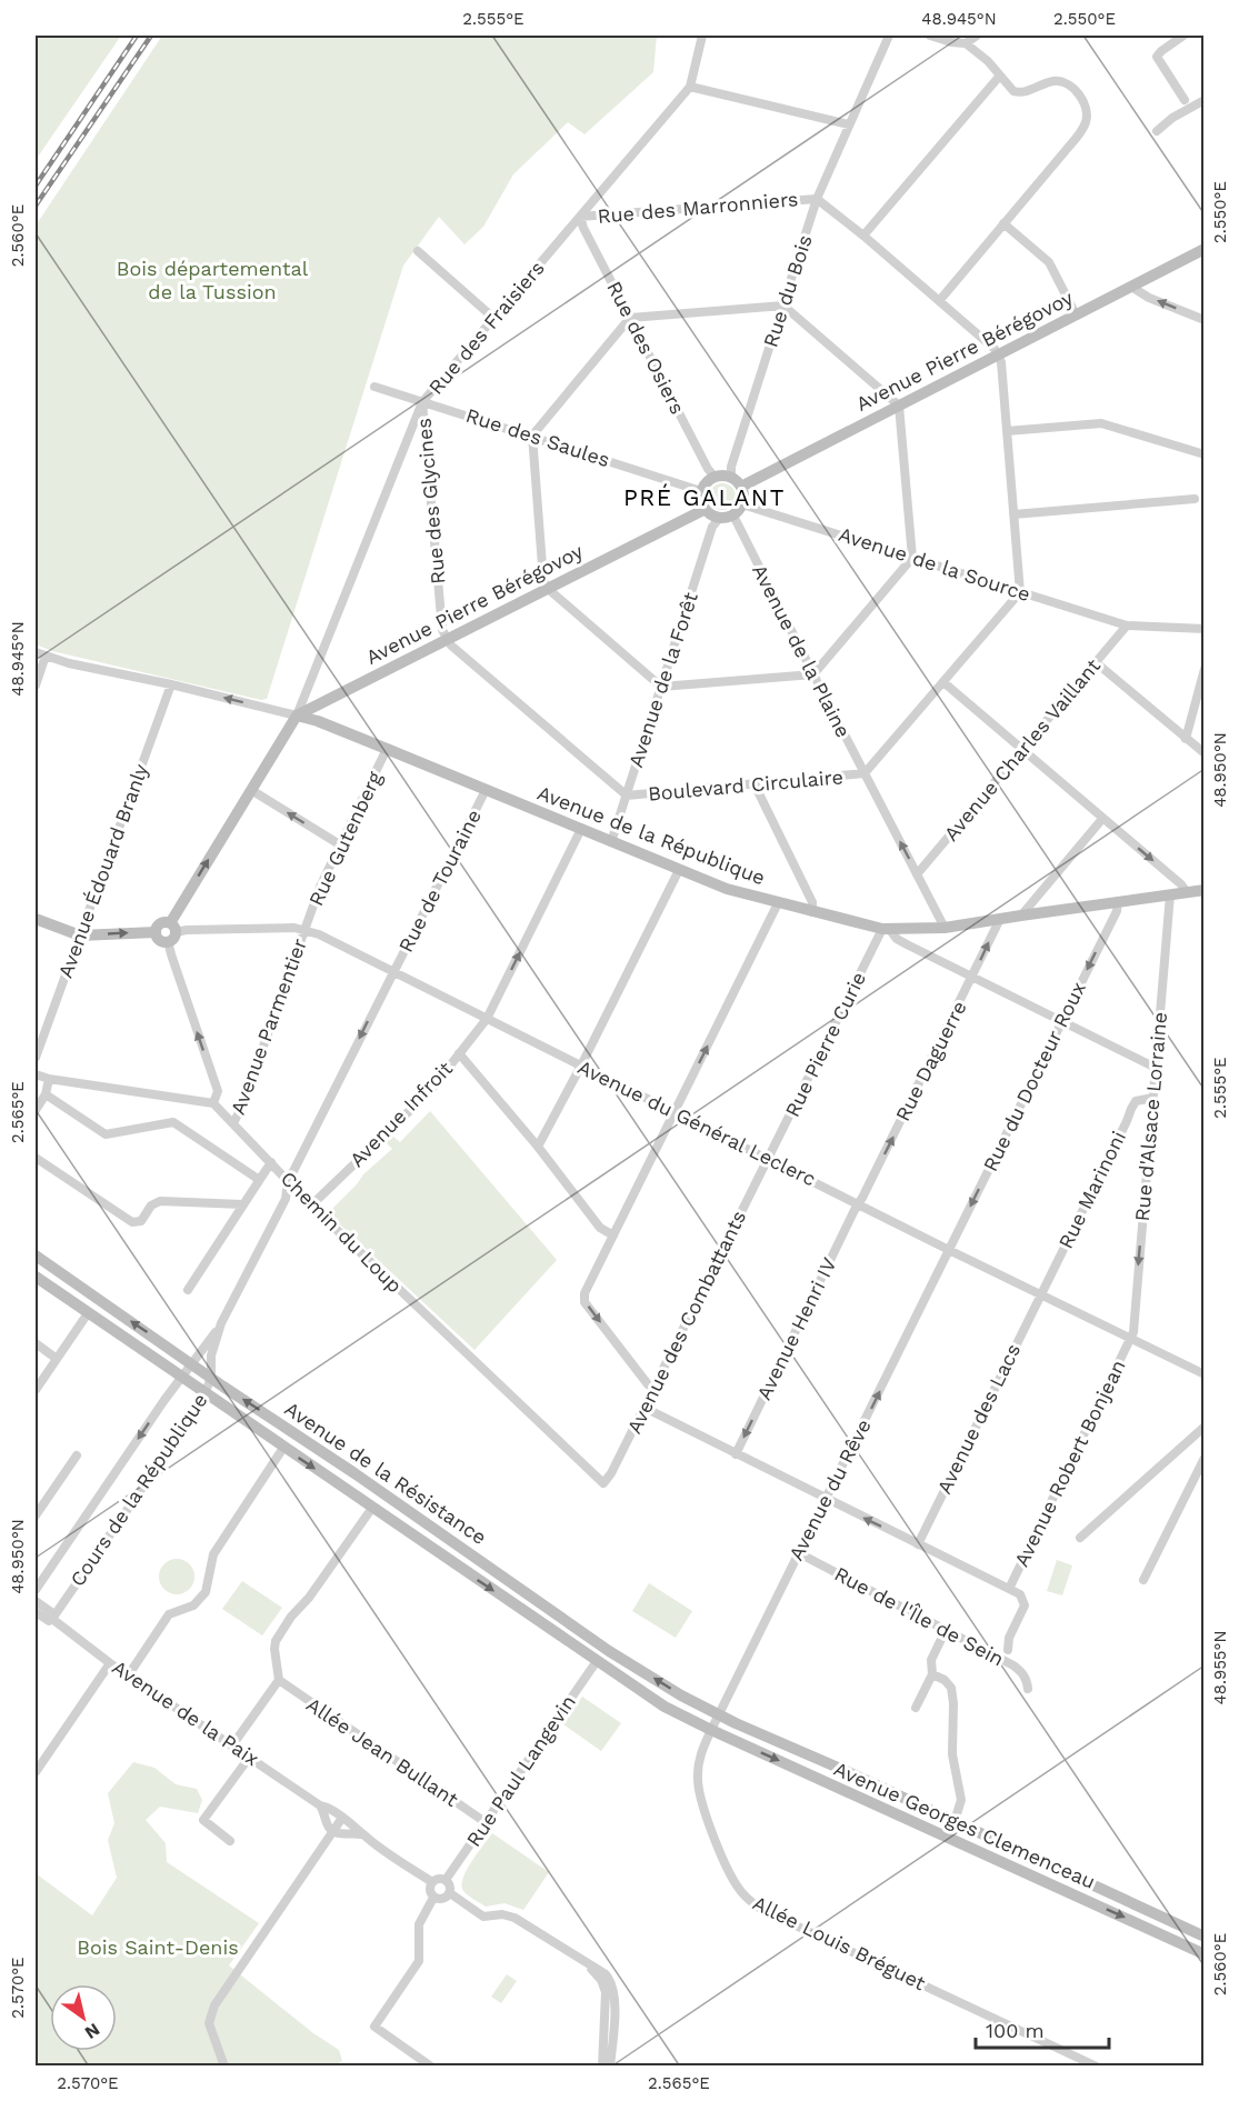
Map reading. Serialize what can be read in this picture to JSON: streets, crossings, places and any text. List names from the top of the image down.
{
  "streets": {
    "main road": [
      "Avenue Pierre Bérégovoy",
      "Avenue de la République",
      "Avenue de la Résistance",
      "Avenue Georges Clemenceau"
    ],
    "street": [
      "Rue des Marronniers",
      "Rue du Bois",
      "Rue des Fraisiers",
      "Rue des Osiers",
      "Rue des Saules",
      "Rue des Glycines",
      "Avenue de la Source",
      "Avenue de la Plaine",
      "Avenue de la Forêt",
      "Avenue Charles Vaillant",
      "Boulevard Circulaire",
      "Rue Gutenberg",
      "Avenue Édouard Branly",
      "Rue de Touraine",
      "Avenue Parmentier",
      "Rue Pierre Curie",
      "Rue Daguerre",
      "Rue du Docteur Roux",
      "Avenue Infroit",
      "Rue d'Alsace Lorraine",
      "Avenue du Général Leclerc",
      "Rue Marinoni",
      "Chemin du Loup",
      "Avenue des Combattants",
      "Avenue Henri IV",
      "Avenue des Lacs",
      "Avenue Robert Bonjean",
      "Cours de la République",
      "Avenue du Rêve",
      "Rue de l'Île de Sein",
      "Avenue de la Paix",
      "Allée Jean Bullant",
      "Rue Paul Langevin",
      "Allée Louis Bréguet"
    ]
  },
  "crossings": [
    ["Rue des Marronniers", "Rue du Bois"],
    ["Rue des Marronniers", "Rue des Fraisiers"],
    ["Rue des Marronniers", "Rue des Osiers"],
    ["Rue des Marronniers", "Avenue Pierre Bérégovoy"],
    ["Rue du Bois", "Rue des Osiers"],
    ["Rue du Bois", "Avenue Pierre Bérégovoy"],
    ["Rue du Bois", "Rue des Saules"],
    ["Rue du Bois", "Avenue de la Source"],
    ["Rue du Bois", "Avenue de la Plaine"],
    ["Rue du Bois", "Avenue de la Forêt"],
    ["Rue des Fraisiers", "Rue des Osiers"],
    ["Rue des Fraisiers", "Avenue Pierre Bérégovoy"],
    ["Rue des Fraisiers", "Rue des Saules"],
    ["Rue des Fraisiers", "Rue des Glycines"],
    ["Rue des Fraisiers", "Avenue de la République"],
    ["Rue des Osiers", "Avenue Pierre Bérégovoy"],
    ["Rue des Osiers", "Rue des Saules"],
    ["Rue des Osiers", "Avenue de la Source"],
    ["Rue des Osiers", "Avenue de la Plaine"],
    ["Rue des Osiers", "Avenue de la Forêt"],
    ["Avenue Pierre Bérégovoy", "Rue des Saules"],
    ["Avenue Pierre Bérégovoy", "Rue des Glycines"],
    ["Avenue Pierre Bérégovoy", "Avenue de la Source"],
    ["Avenue Pierre Bérégovoy", "Avenue de la Plaine"],
    ["Avenue Pierre Bérégovoy", "Avenue de la Forêt"],
    ["Avenue Pierre Bérégovoy", "Boulevard Circulaire"],
    ["Avenue Pierre Bérégovoy", "Avenue de la République"],
    ["Rue des Saules", "Rue des Glycines"],
    ["Rue des Saules", "Avenue de la Source"],
    ["Rue des Saules", "Avenue de la Plaine"],
    ["Rue des Saules", "Avenue de la Forêt"],
    ["Rue des Glycines", "Boulevard Circulaire"],
    ["Avenue de la Source", "Avenue de la Plaine"],
    ["Avenue de la Source", "Avenue de la Forêt"],
    ["Avenue de la Source", "Avenue Charles Vaillant"],
    ["Avenue de la Source", "Boulevard Circulaire"],
    ["Avenue de la Plaine", "Avenue de la Forêt"],
    ["Avenue de la Plaine", "Avenue Charles Vaillant"],
    ["Avenue de la Plaine", "Boulevard Circulaire"],
    ["Avenue de la Plaine", "Avenue de la République"],
    ["Avenue de la Forêt", "Boulevard Circulaire"],
    ["Avenue de la Forêt", "Avenue de la République"],
    ["Avenue de la République", "Rue Gutenberg"],
    ["Avenue de la République", "Rue de Touraine"],
    ["Avenue de la République", "Rue Pierre Curie"],
    ["Avenue de la République", "Rue Daguerre"],
    ["Avenue de la République", "Rue du Docteur Roux"],
    ["Avenue de la République", "Avenue Infroit"],
    ["Avenue de la République", "Rue d'Alsace Lorraine"],
    ["Rue Gutenberg", "Avenue Parmentier"],
    ["Rue Gutenberg", "Avenue du Général Leclerc"],
    ["Rue de Touraine", "Avenue du Général Leclerc"],
    ["Rue de Touraine", "Chemin du Loup"],
    ["Rue de Touraine", "Cours de la République"],
    ["Avenue Parmentier", "Avenue du Général Leclerc"],
    ["Avenue Parmentier", "Chemin du Loup"],
    ["Rue Pierre Curie", "Avenue du Général Leclerc"],
    ["Rue Pierre Curie", "Avenue des Combattants"],
    ["Rue Daguerre", "Avenue du Général Leclerc"],
    ["Rue Daguerre", "Avenue Henri IV"],
    ["Rue du Docteur Roux", "Avenue du Général Leclerc"],
    ["Rue du Docteur Roux", "Avenue du Rêve"],
    ["Avenue Infroit", "Avenue du Général Leclerc"],
    ["Avenue Infroit", "Chemin du Loup"],
    ["Rue d'Alsace Lorraine", "Avenue du Général Leclerc"],
    ["Rue d'Alsace Lorraine", "Rue Marinoni"],
    ["Rue d'Alsace Lorraine", "Avenue Robert Bonjean"],
    ["Avenue du Général Leclerc", "Rue Marinoni"],
    ["Avenue du Général Leclerc", "Avenue des Combattants"],
    ["Avenue du Général Leclerc", "Avenue Henri IV"],
    ["Avenue du Général Leclerc", "Avenue des Lacs"],
    ["Avenue du Général Leclerc", "Avenue Robert Bonjean"],
    ["Avenue du Général Leclerc", "Avenue du Rêve"],
    ["Rue Marinoni", "Avenue des Lacs"],
    ["Chemin du Loup", "Avenue des Combattants"],
    ["Chemin du Loup", "Cours de la République"],
    ["Avenue de la Résistance", "Cours de la République"],
    ["Avenue de la Résistance", "Avenue du Rêve"],
    ["Avenue de la Résistance", "Rue Paul Langevin"],
    ["Avenue de la Résistance", "Avenue Georges Clemenceau"],
    ["Avenue de la Résistance", "Allée Louis Bréguet"],
    ["Cours de la République", "Avenue de la Paix"],
    ["Avenue du Rêve", "Rue de l'Île de Sein"],
    ["Avenue du Rêve", "Avenue Georges Clemenceau"],
    ["Avenue du Rêve", "Allée Louis Bréguet"],
    ["Avenue de la Paix", "Rue Paul Langevin"],
    ["Allée Jean Bullant", "Rue Paul Langevin"],
    ["Avenue Georges Clemenceau", "Allée Louis Bréguet"]
  ],
  "one_way": [
    "Rue de Touraine",
    "Rue Daguerre",
    "Rue du Docteur Roux",
    "Avenue Infroit",
    "Rue d'Alsace Lorraine",
    "Avenue Henri IV",
    "Avenue du Rêve"
  ],
  "districts": ["PRÉ GALANT"],
  "parks": ["Bois départemental de la Tussion", "Bois Saint-Denis"],
  "scale_bar": "100 m",
  "north": "bottom right",
  "coordinates": [
    "2.555°E",
    "48.945°N",
    "2.550°E",
    "2.560°E",
    "48.950°N",
    "2.565°E",
    "48.955°N",
    "2.570°E"
  ]
}
